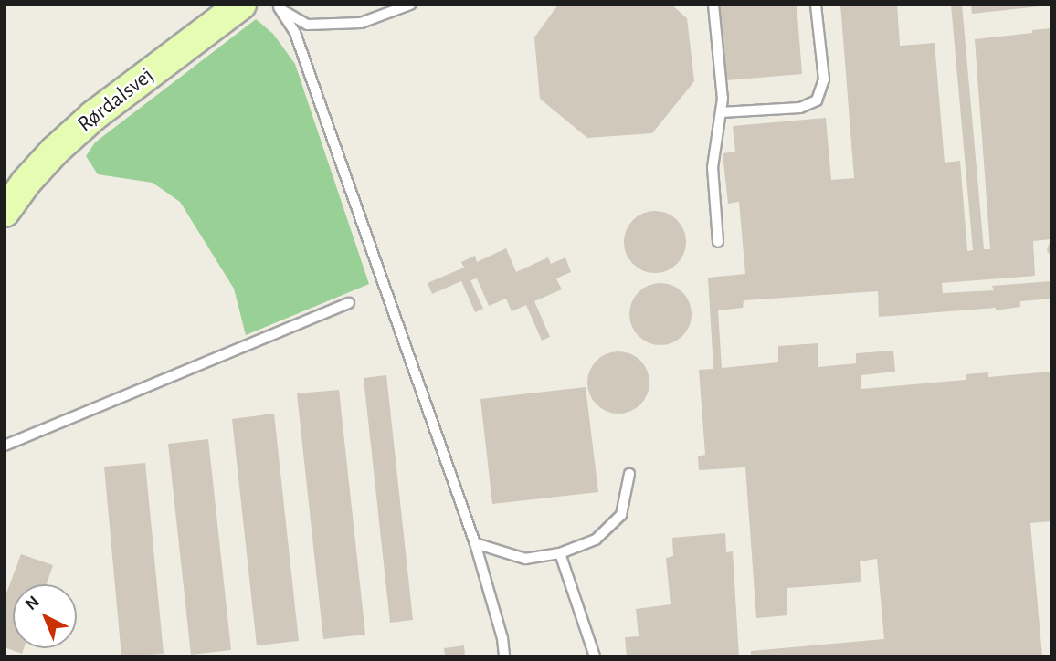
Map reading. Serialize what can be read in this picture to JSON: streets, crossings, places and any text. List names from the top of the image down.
{
  "streets": {
    "street": ["Rørdalsvej"]
  },
  "north": "top left"
}
